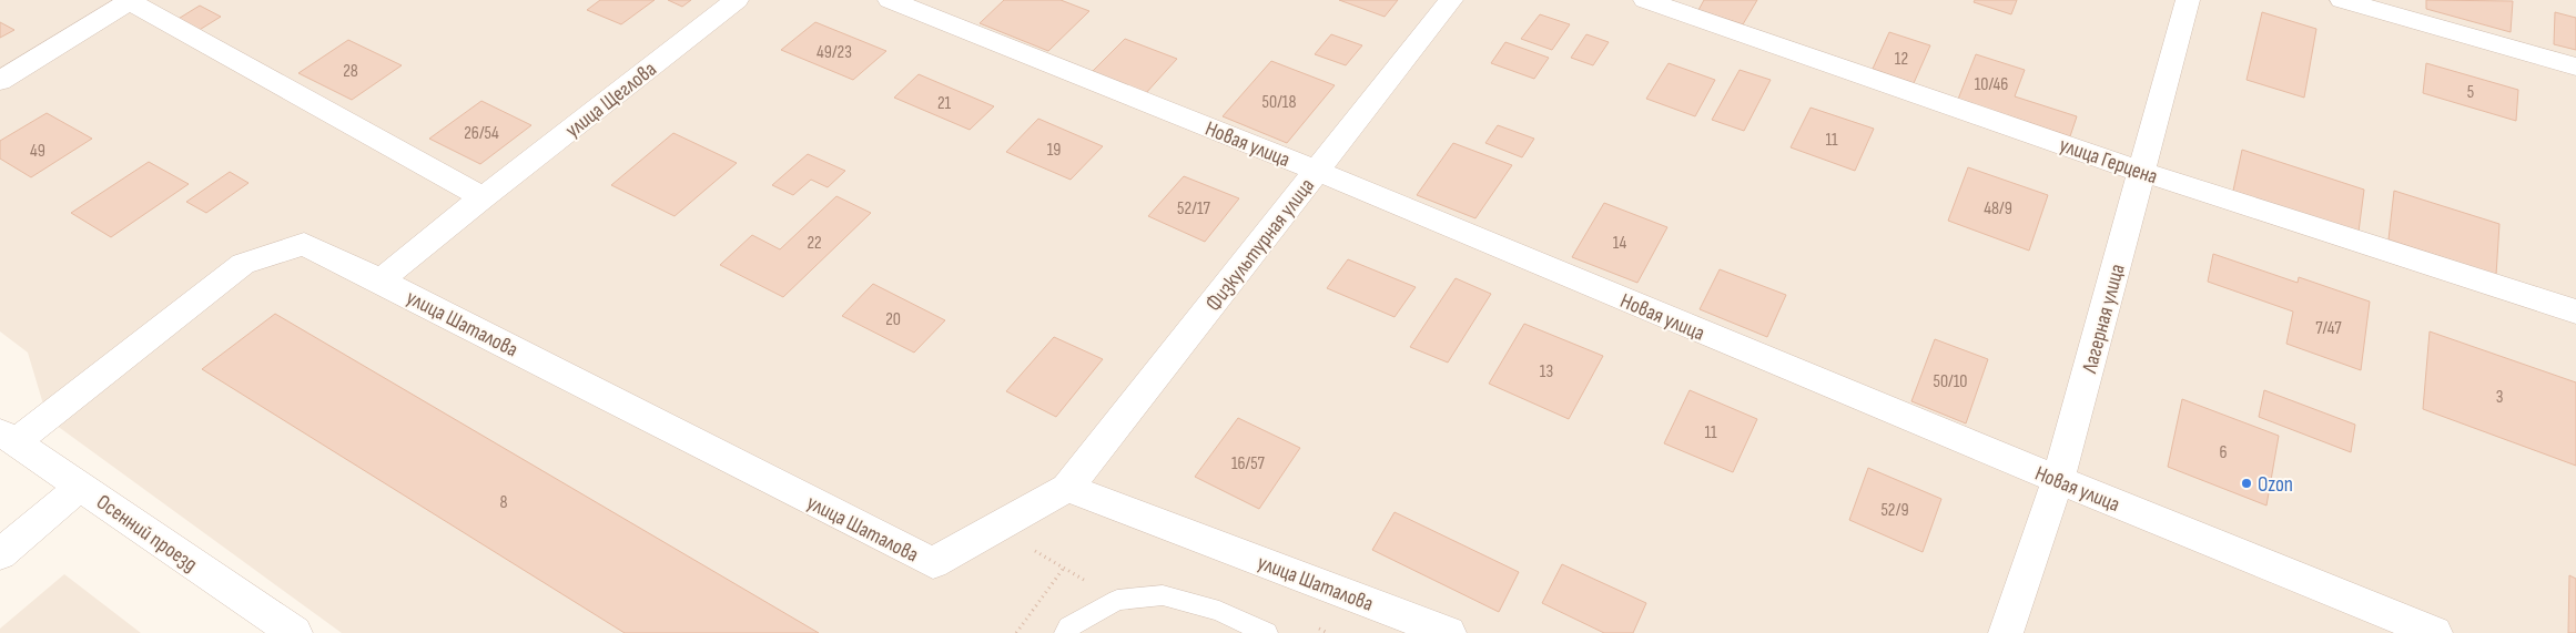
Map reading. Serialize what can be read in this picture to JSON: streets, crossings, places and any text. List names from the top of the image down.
{
  "streets": {
    "street": [
      "улица Щеглова",
      "Новая улица",
      "улица Герцена",
      "Физкультурная улица",
      "Лагерная улица",
      "улица Шаталова",
      "Осенний проезд"
    ]
  },
  "crossings": [
    ["улица Щеглова", "улица Шаталова"],
    ["Новая улица", "Физкультурная улица"],
    ["Новая улица", "Лагерная улица"],
    ["улица Герцена", "Лагерная улица"],
    ["Физкультурная улица", "улица Шаталова"],
    ["улица Шаталова", "Осенний проезд"]
  ],
  "places": ["Ozon"],
  "house_numbers": [
    "49/23",
    "12",
    "28",
    "10/46",
    "5",
    "50/18",
    "21",
    "26/54",
    "11",
    "19",
    "49",
    "52/17",
    "48/9",
    "22",
    "14",
    "20",
    "7/47",
    "13",
    "50/10",
    "3",
    "11",
    "6",
    "16/57",
    "8",
    "52/9"
  ]
}
